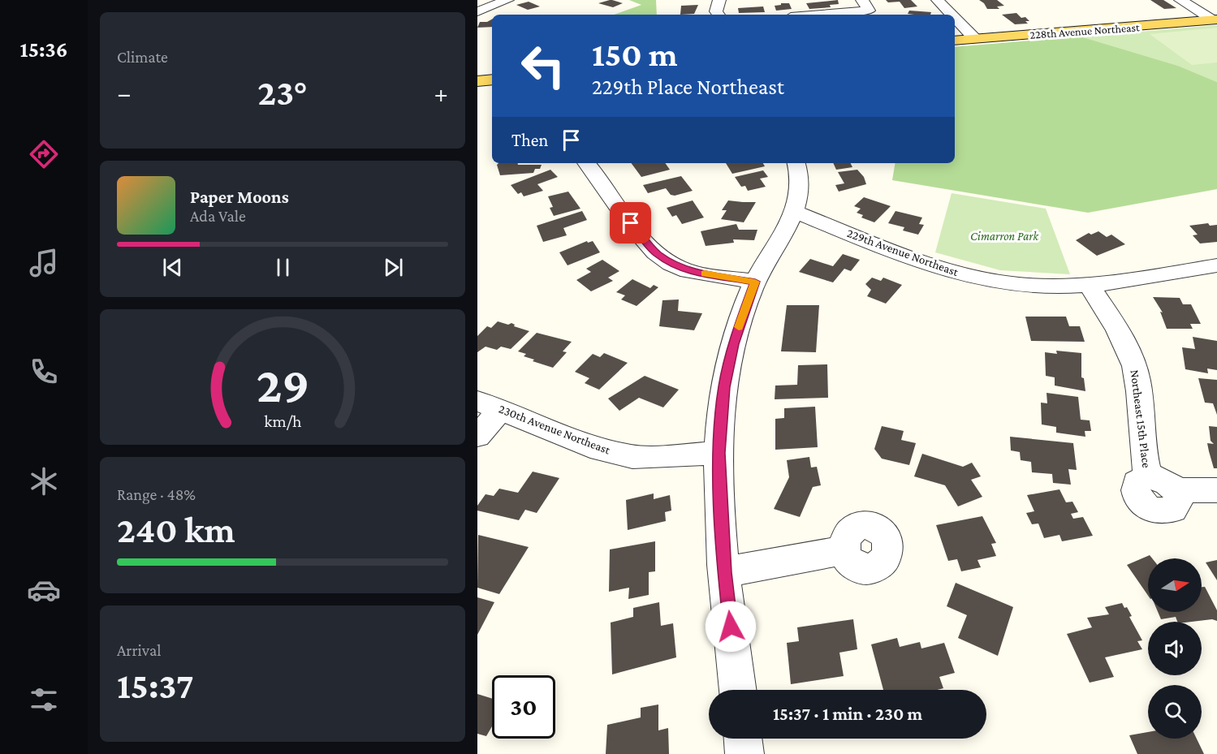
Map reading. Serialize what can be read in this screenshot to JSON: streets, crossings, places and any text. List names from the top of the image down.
{
  "streets": {
    "main road": ["228th Avenue Northeast"],
    "street": ["229th Avenue Northeast", "Northeast 15th Place", "230th Avenue Northeast"]
  },
  "crossings": [
    ["229th Avenue Northeast", "Northeast 15th Place"]
  ],
  "parks": ["Cimarron Park"],
  "north": "right",
  "page": {
    "tabs": "15:36",
    "tile": [
      "Climate",
      ["Range · 48%", "240 km"],
      ["Arrival", "15:37"]
    ],
    "turn": ["150 m", "229th Place Northeast"],
    "heat": ["−", "23°", "+"],
    "then": "Then",
    "song": ["Paper Moons", "Ada Vale"],
    "limit": "30",
    "trip": "15:37 · 1 min · 230 m",
    "gauge": ["29", "km/h"]
  }
}
